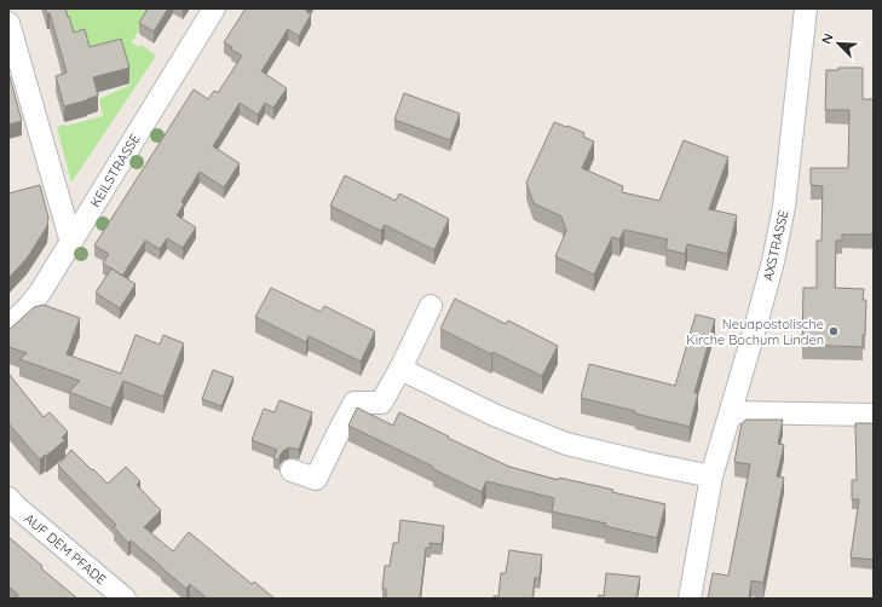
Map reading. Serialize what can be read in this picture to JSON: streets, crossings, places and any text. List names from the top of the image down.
{
  "streets": {
    "street": ["KEILSTRASSE", "AXSTRASSE", "AUF DEM PFADE"]
  },
  "places": ["Neuapostolische Kirche Bochum Linden"],
  "north": "top left"
}
